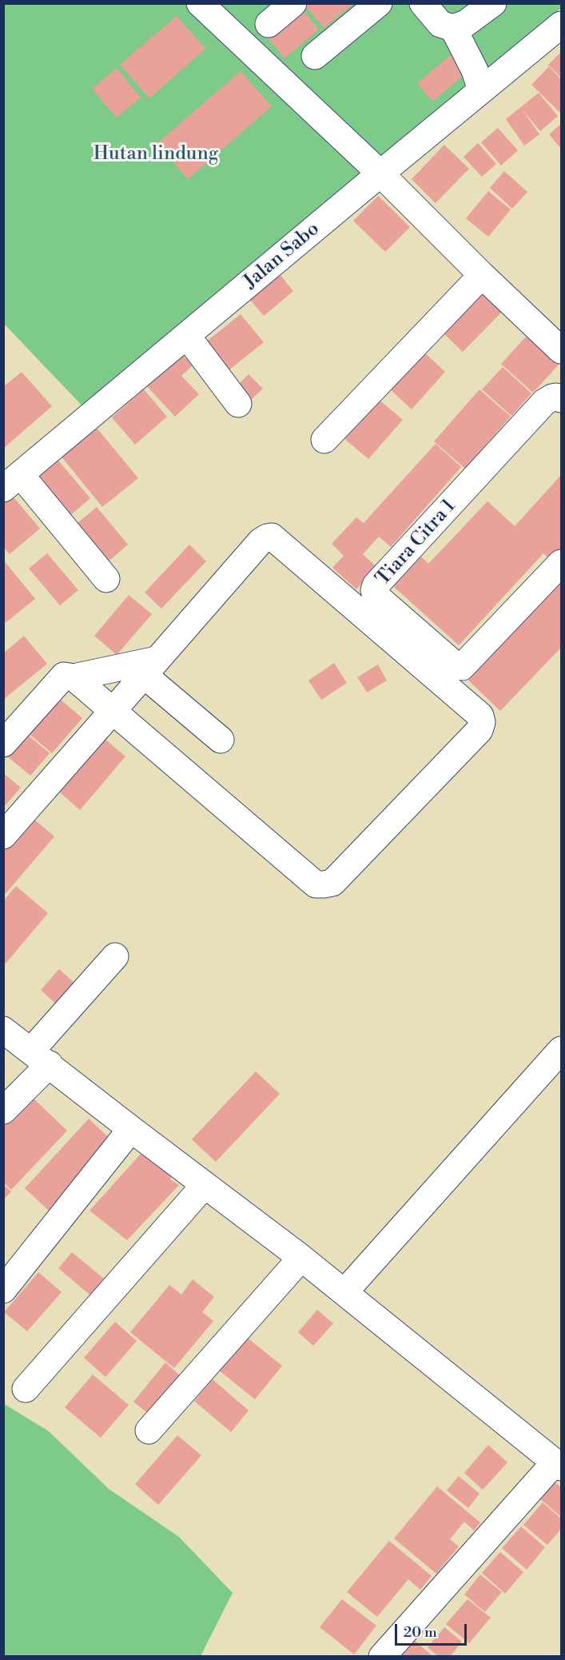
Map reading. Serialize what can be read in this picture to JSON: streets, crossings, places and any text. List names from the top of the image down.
{
  "streets": {
    "street": ["Jalan Sabo", "Tiara Citra 1"]
  },
  "parks": ["Hutan lindung"],
  "scale_bar": "20 m"
}
